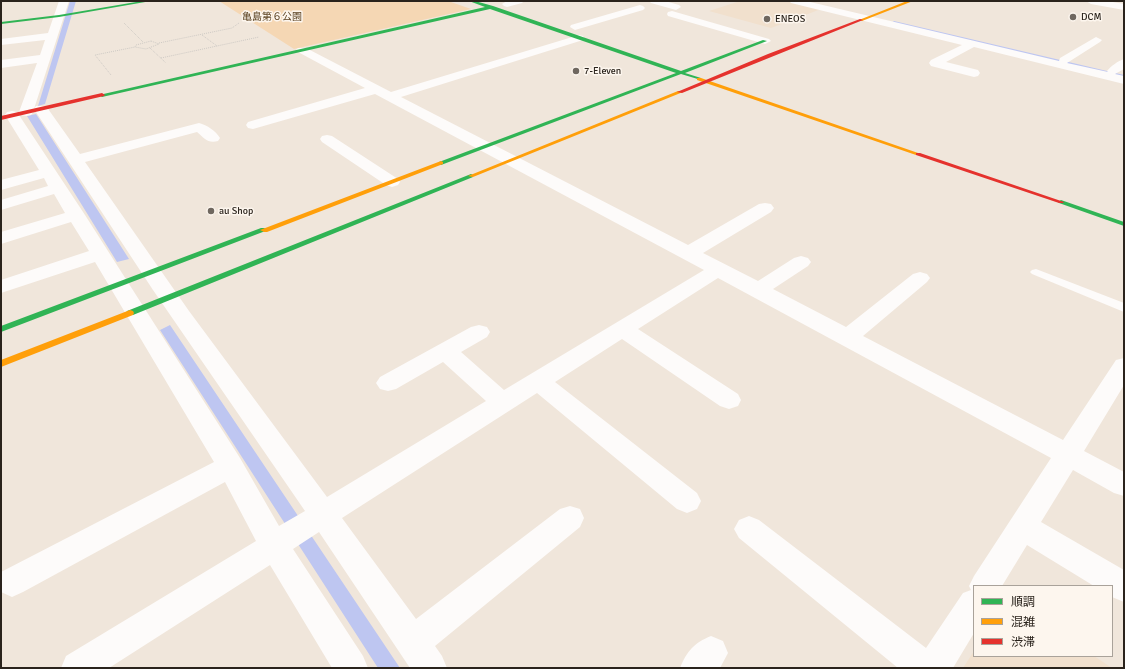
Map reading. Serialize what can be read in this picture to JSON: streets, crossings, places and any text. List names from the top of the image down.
{
  "parks": ["亀島第６公園"],
  "places": [
    "DCM",
    "ENEOS",
    "7-Eleven",
    "au Shop"
  ],
  "legend": ["順調", "混雑", "渋滞"]
}
